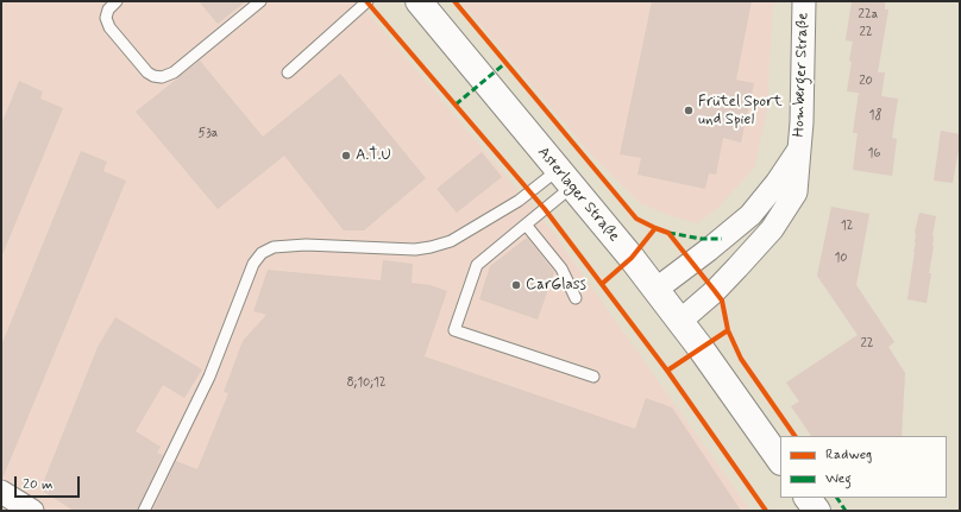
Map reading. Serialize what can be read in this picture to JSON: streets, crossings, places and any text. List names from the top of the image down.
{
  "streets": {
    "main road": ["Asterlager Straße"],
    "street": ["Homberger Straße"]
  },
  "crossings": [
    ["Homberger Straße", "Asterlager Straße"]
  ],
  "places": ["Frütel Sport und Spiel", "A.T.U", "CarGlass"],
  "house_numbers": [
    "22a",
    "22",
    "20",
    "18",
    "53a",
    "16",
    "12",
    "10",
    "22",
    "8;10;12"
  ],
  "legend": ["Radweg", "Weg"],
  "scale_bar": "20 m"
}
